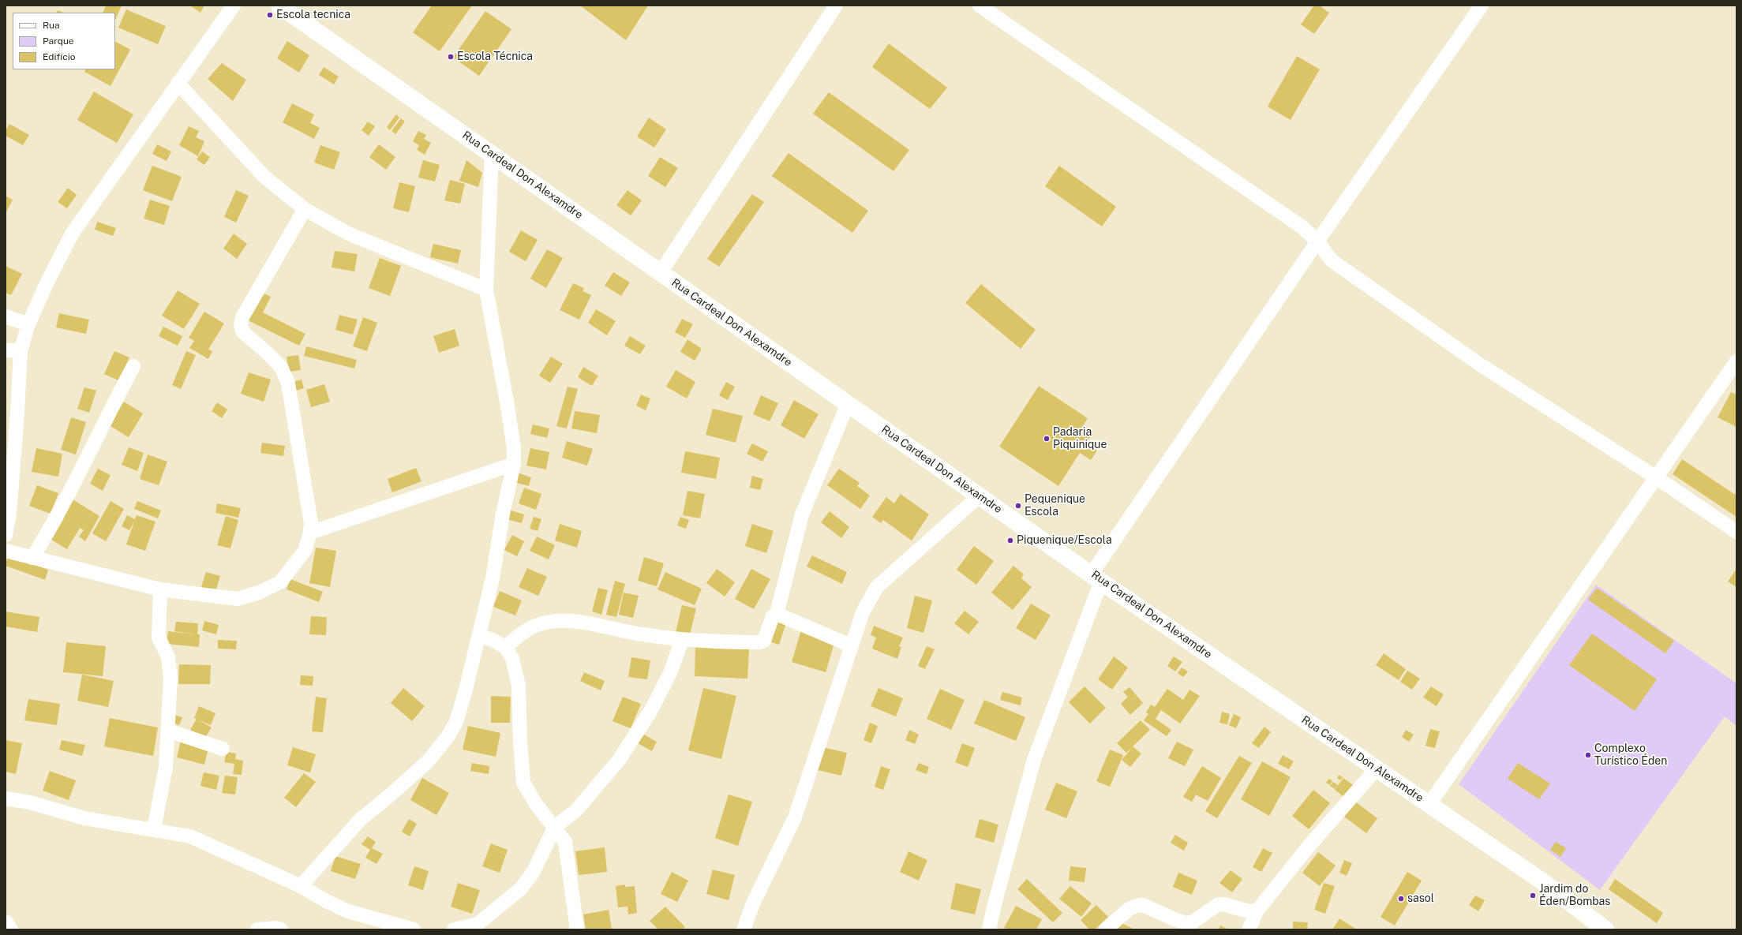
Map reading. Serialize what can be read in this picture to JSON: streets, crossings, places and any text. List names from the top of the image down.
{
  "streets": {
    "main road": ["Rua Cardeal Don Alexamdre"]
  },
  "places": [
    "Escola tecnica",
    "Escola Técnica",
    "Padaria Piquinique",
    "Pequenique Escola",
    "Piquenique/Escola",
    "Complexo Turístico Éden",
    "Jardim do Éden/Bombas",
    "sasol"
  ],
  "legend": ["Rua", "Parque", "Edifício"]
}
